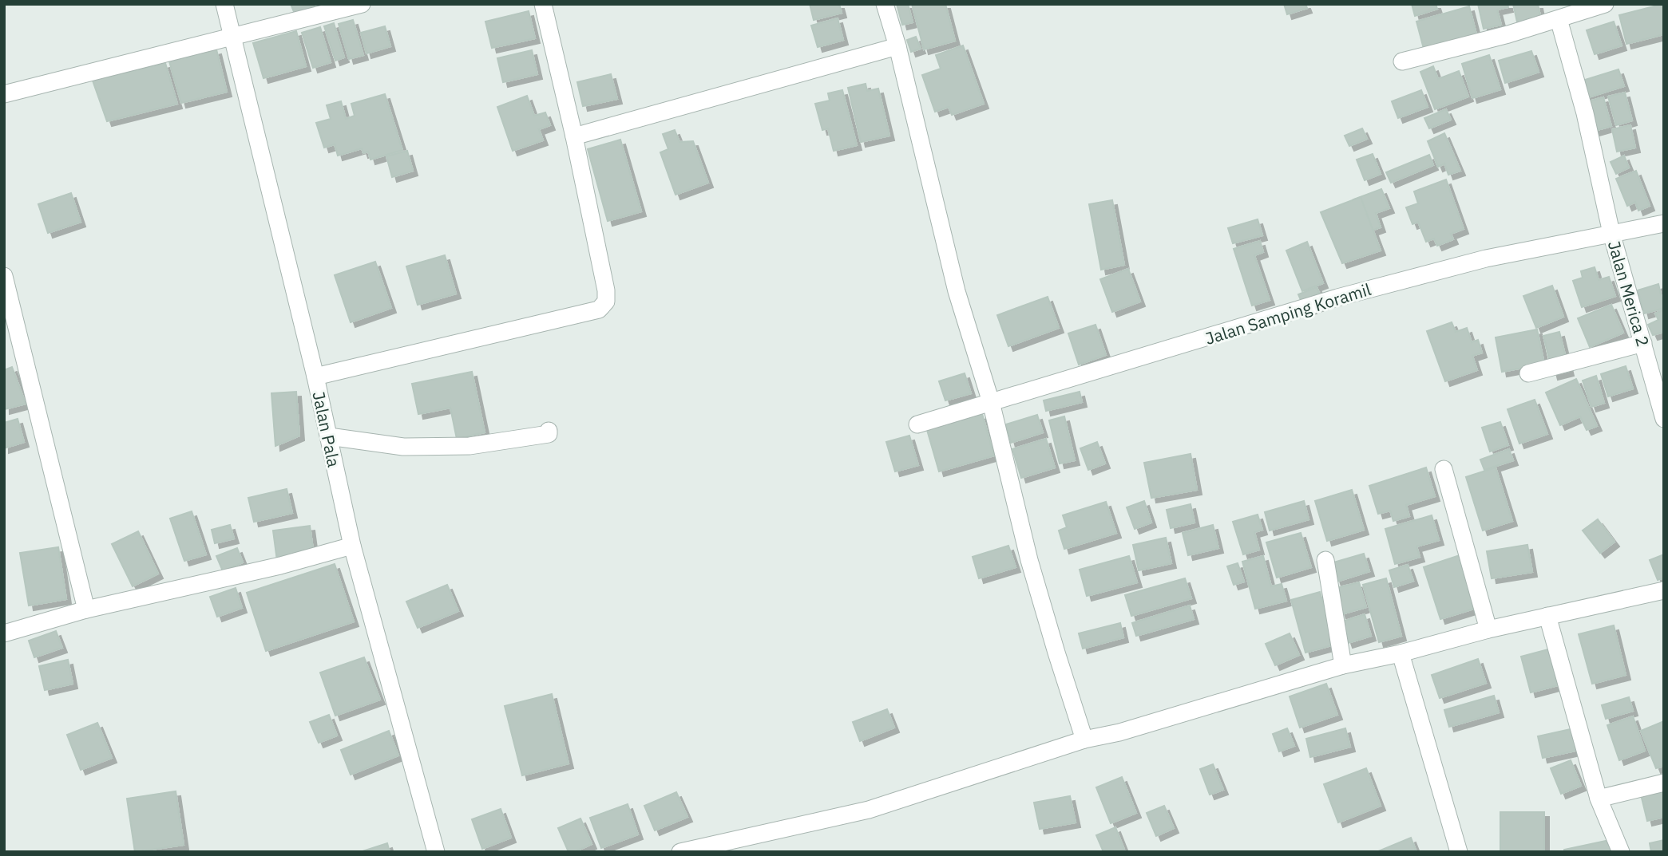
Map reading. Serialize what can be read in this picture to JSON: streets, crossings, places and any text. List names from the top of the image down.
{
  "streets": {
    "street": ["Jalan Merica 2", "Jalan Samping Koramil", "Jalan Pala"]
  },
  "crossings": [
    ["Jalan Merica 2", "Jalan Samping Koramil"]
  ]
}
